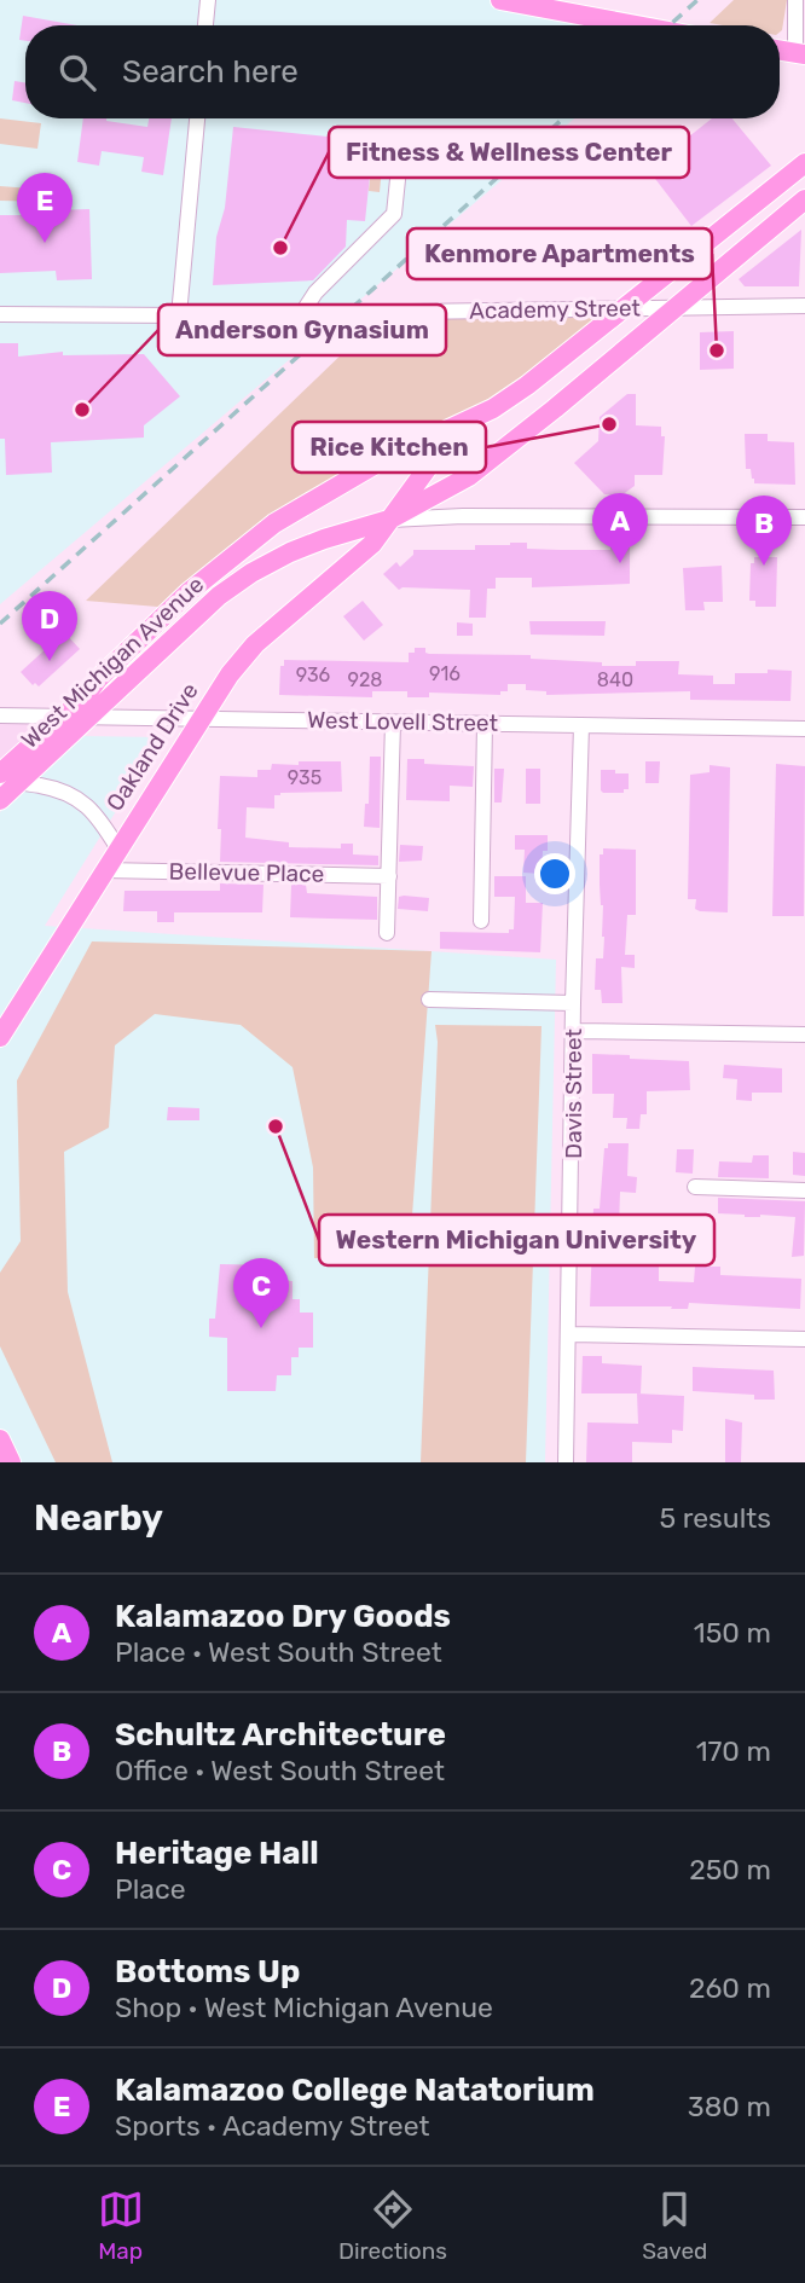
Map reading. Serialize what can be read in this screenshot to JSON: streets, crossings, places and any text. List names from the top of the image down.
{
  "streets": {
    "main road": ["West Michigan Avenue", "Oakland Drive"],
    "street": [
      "Academy Street",
      "West Lovell Street",
      "Bellevue Place",
      "Davis Street"
    ]
  },
  "crossings": [
    ["Academy Street", "West Michigan Avenue"],
    ["West Michigan Avenue", "West Lovell Street"],
    ["West Michigan Avenue", "Oakland Drive"],
    ["West Lovell Street", "Oakland Drive"],
    ["West Lovell Street", "Davis Street"],
    ["Oakland Drive", "Bellevue Place"]
  ],
  "places": [
    "Fitness & Wellness Center",
    "Kenmore Apartments",
    "Anderson Gynasium",
    "Rice Kitchen",
    "Western Michigan University"
  ],
  "house_numbers": [
    "916",
    "936",
    "928",
    "840",
    "935"
  ],
  "page": {
    "search": "Search here",
    "pins": [
      "E",
      "A",
      "B",
      "D",
      "C"
    ],
    "heading": ["Nearby", "5 results"],
    "list": [
      {
        "mark": "A",
        "name": "Kalamazoo Dry Goods",
        "note": "Place · West South Street",
        "value": "150 m"
      },
      {
        "mark": "B",
        "name": "Schultz Architecture",
        "note": "Office · West South Street",
        "value": "170 m"
      },
      {
        "mark": "C",
        "name": "Heritage Hall",
        "note": "Place",
        "value": "250 m"
      },
      {
        "mark": "D",
        "name": "Bottoms Up",
        "note": "Shop · West Michigan Avenue",
        "value": "260 m"
      },
      {
        "mark": "E",
        "name": "Kalamazoo College Natatorium",
        "note": "Sports · Academy Street",
        "value": "380 m"
      }
    ],
    "nav": ["Map", "Directions", "Saved"]
  }
}
